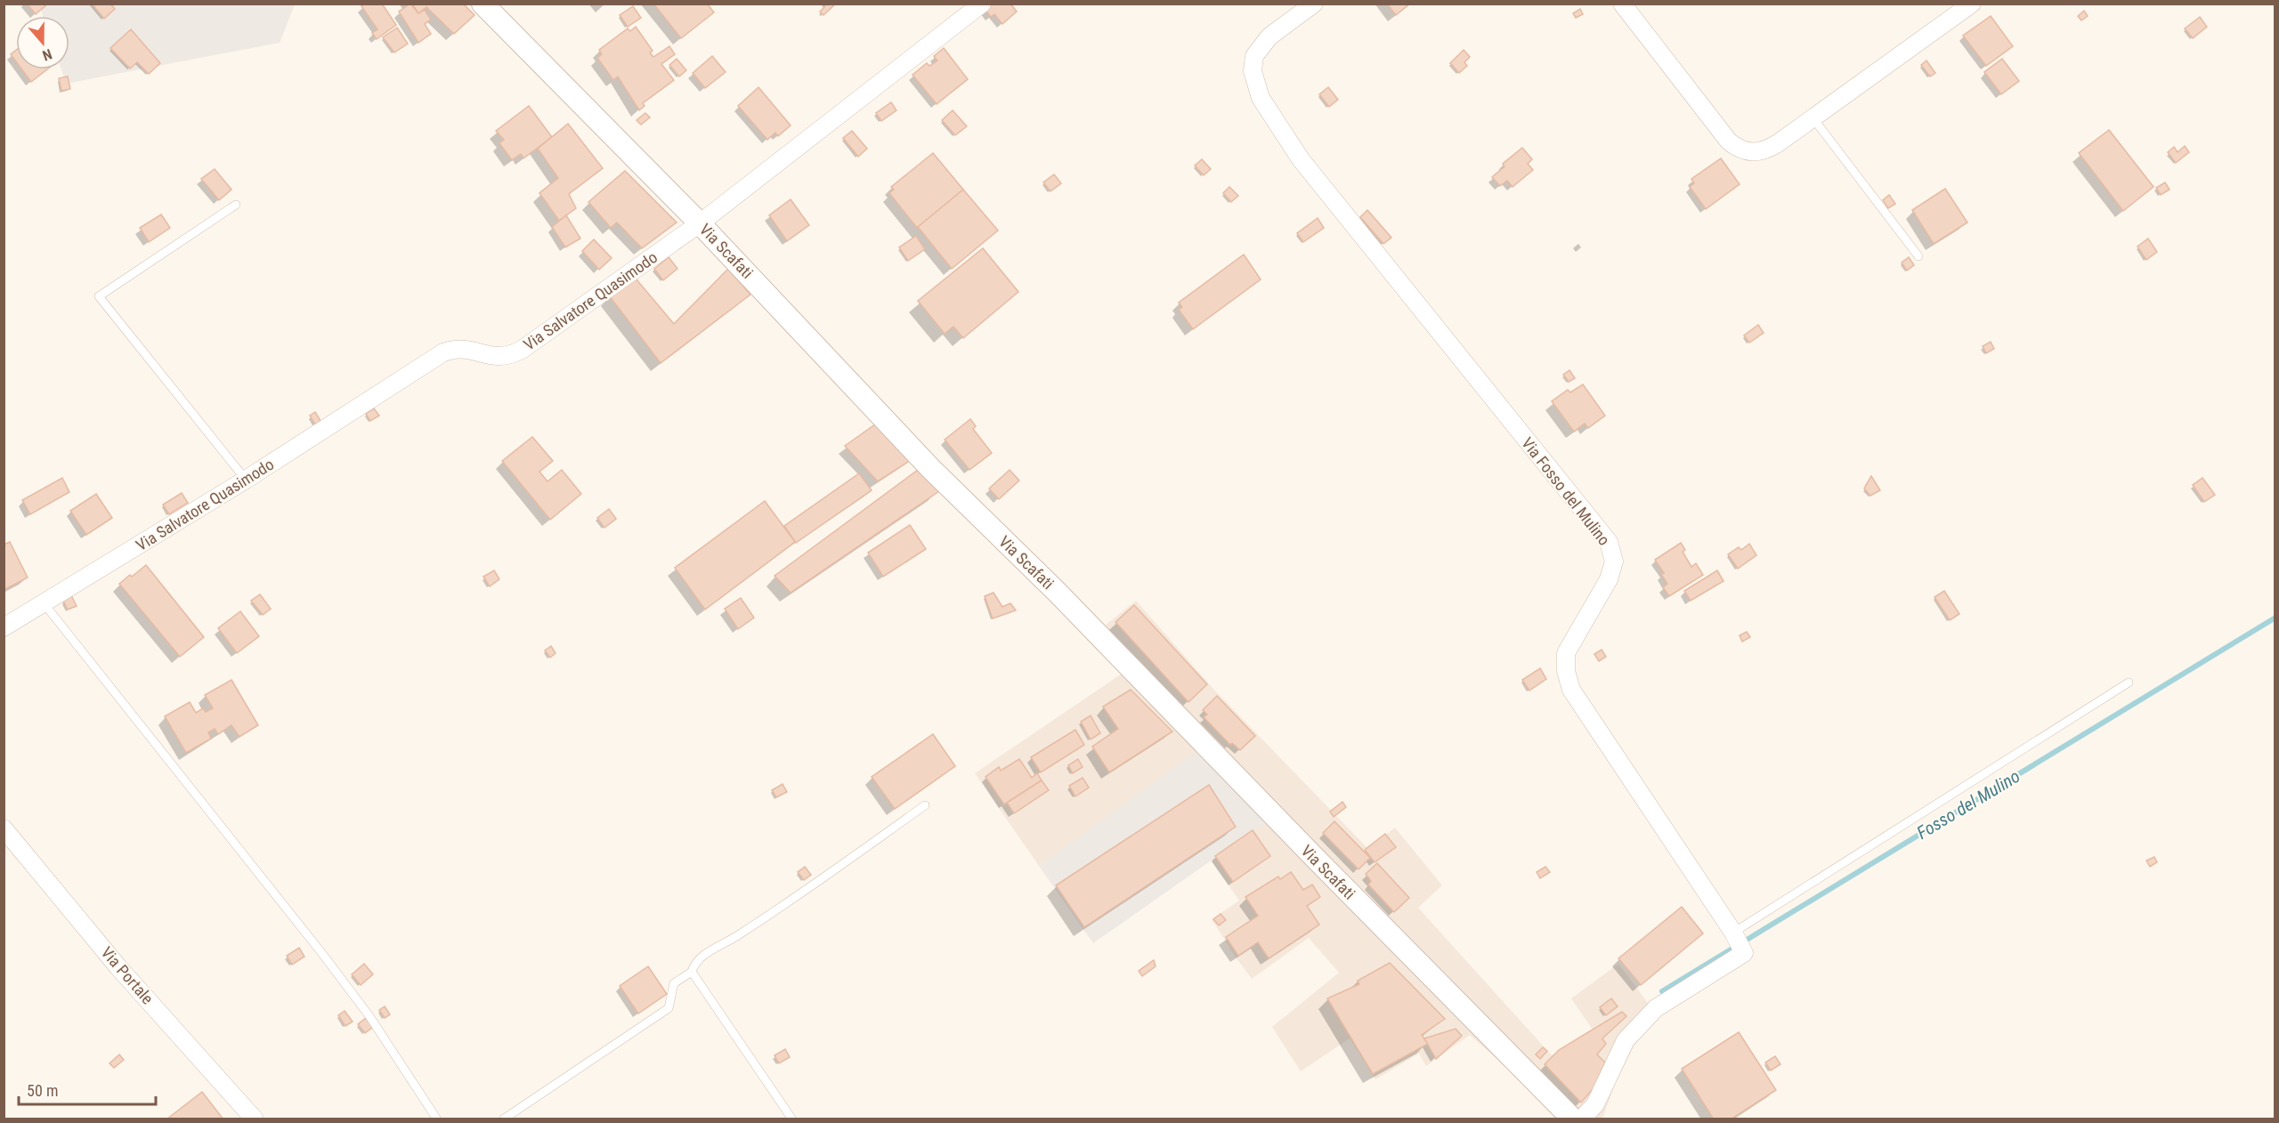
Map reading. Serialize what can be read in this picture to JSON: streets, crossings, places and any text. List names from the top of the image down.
{
  "streets": {
    "street": [
      "Via Scafati",
      "Via Salvatore Quasimodo",
      "Via Fosso del Mulino",
      "Via Portale"
    ]
  },
  "crossings": [
    ["Via Scafati", "Via Salvatore Quasimodo"]
  ],
  "water": ["Fosso del Mulino"],
  "scale_bar": "50 m",
  "north": "bottom"
}
